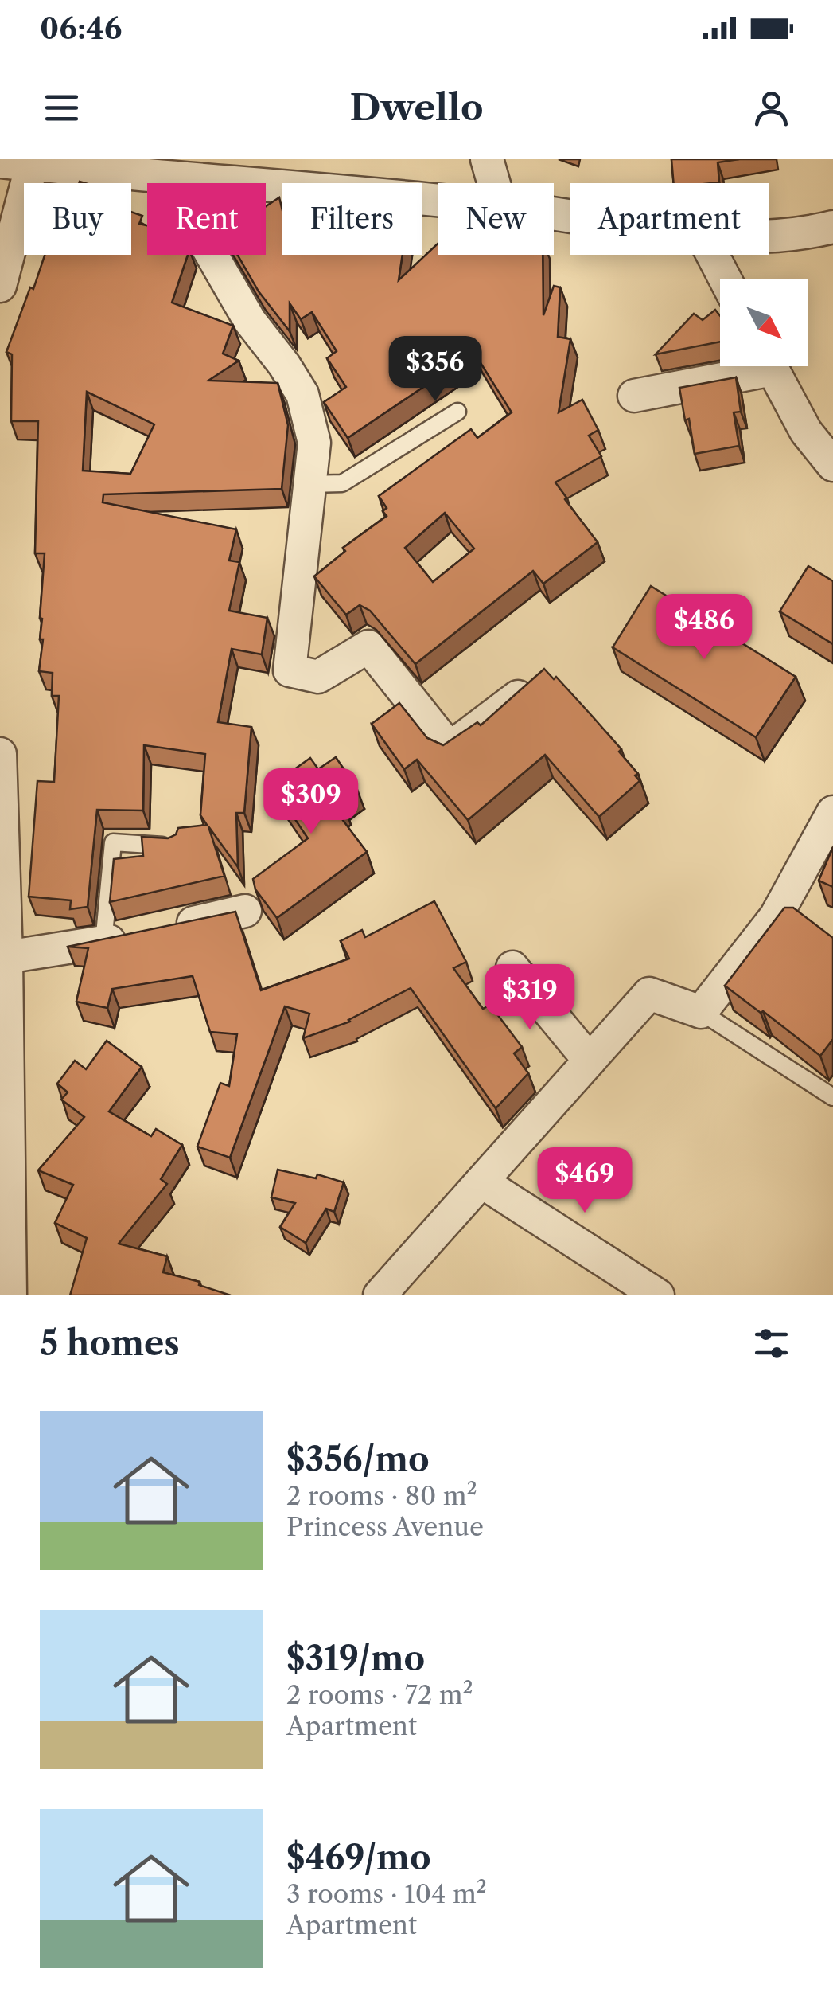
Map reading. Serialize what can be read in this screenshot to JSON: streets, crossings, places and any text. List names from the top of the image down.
{
  "north": "bottom right",
  "page": {
    "status": "06:46",
    "header": "Dwello",
    "chip": [
      "Buy",
      "Rent",
      "Filters",
      "New",
      "Apartment"
    ],
    "price": [
      "$356",
      "$486",
      "$309",
      "$319",
      "$469"
    ],
    "heading": "5 homes",
    "list": [
      {
        "name": "$356/mo",
        "note": "2 rooms · 80 m² · Princess Avenue"
      },
      {
        "name": "$319/mo",
        "note": "2 rooms · 72 m² · Apartment"
      },
      {
        "name": "$469/mo",
        "note": "3 rooms · 104 m² · Apartment"
      }
    ]
  }
}
